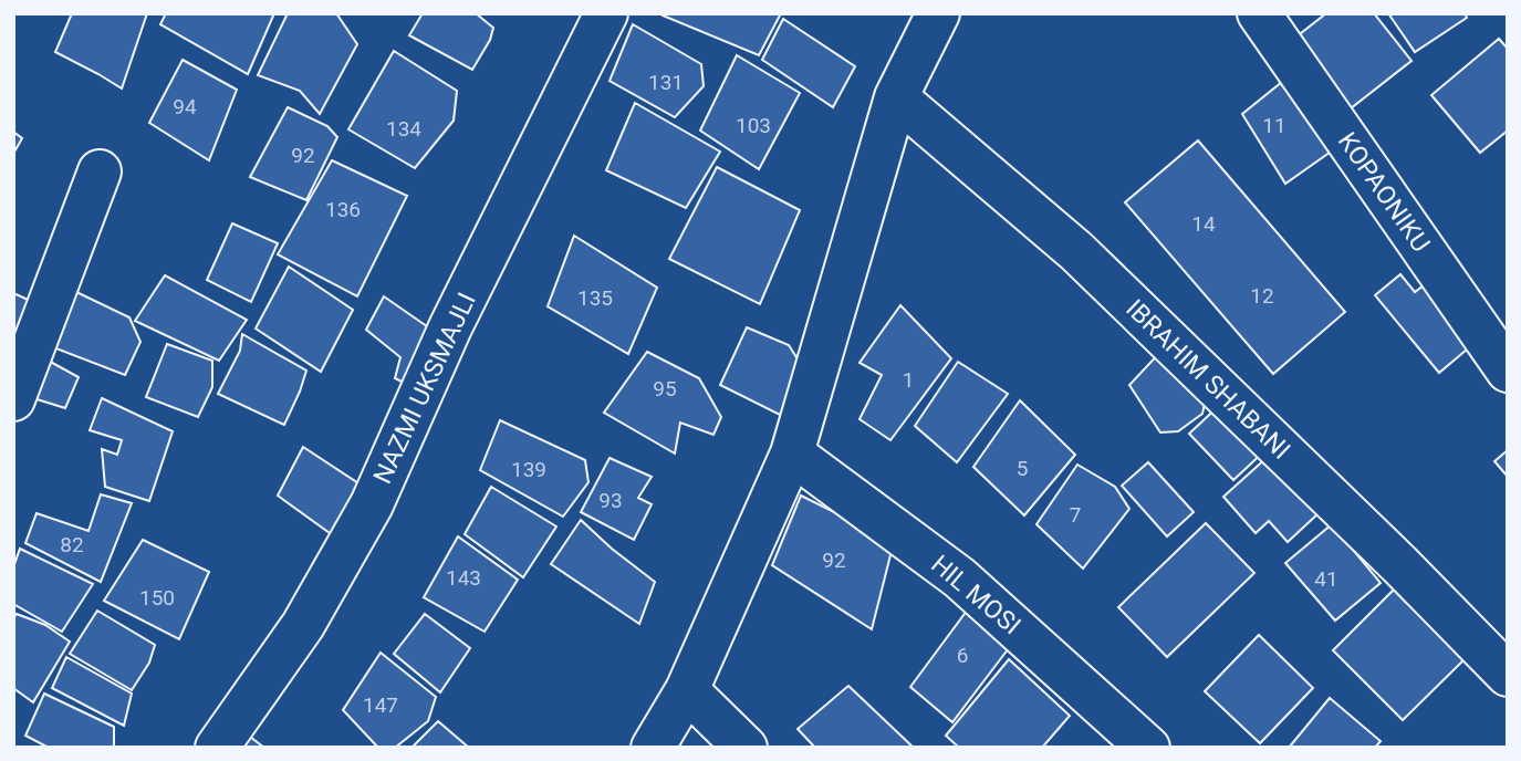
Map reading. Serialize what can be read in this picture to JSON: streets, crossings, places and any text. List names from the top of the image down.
{
  "streets": {
    "street": [
      "KOPAONIKU",
      "IBRAHIM SHABANI",
      "NAZMI UKSMAJLI",
      "HIL MOSI"
    ]
  },
  "house_numbers": [
    "131",
    "94",
    "103",
    "11",
    "134",
    "92",
    "136",
    "14",
    "12",
    "135",
    "1",
    "95",
    "5",
    "139",
    "93",
    "7",
    "82",
    "92",
    "143",
    "41",
    "150",
    "6",
    "147"
  ]
}
